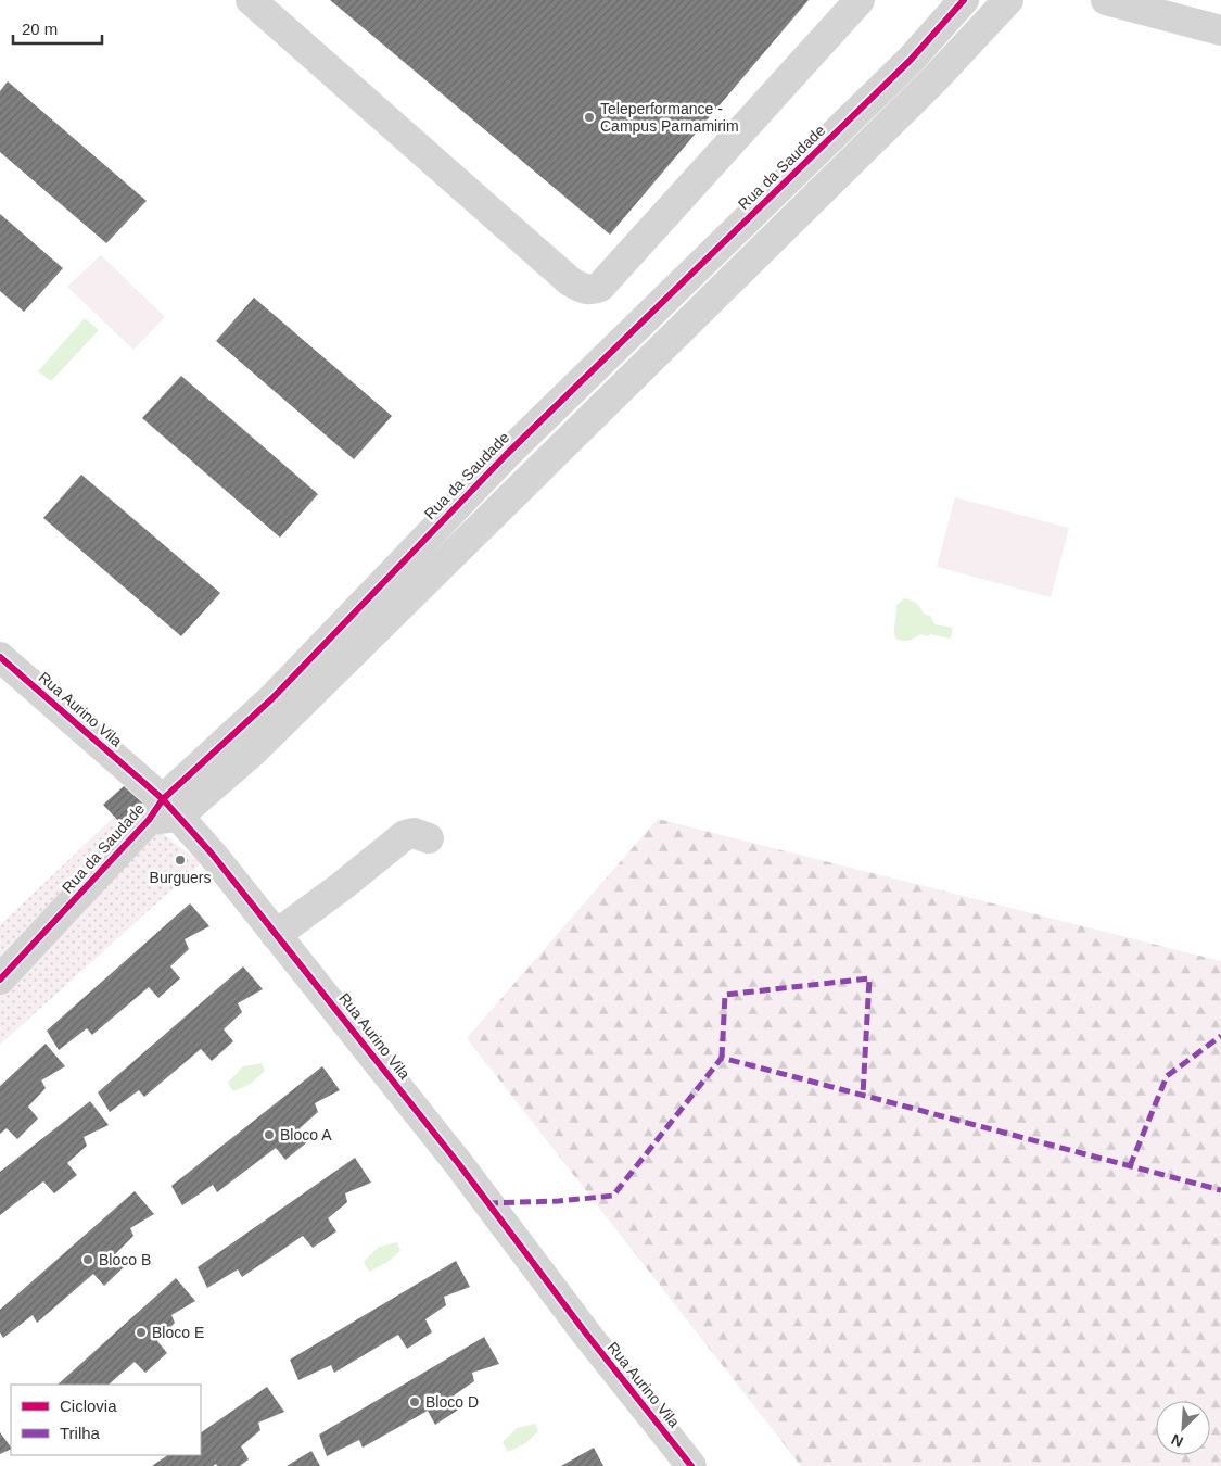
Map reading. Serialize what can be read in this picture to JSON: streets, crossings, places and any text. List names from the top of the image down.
{
  "streets": {
    "street": ["Rua da Saudade", "Rua Aurino Vila"]
  },
  "crossings": [
    ["Rua da Saudade", "Rua Aurino Vila"]
  ],
  "places": [
    "Teleperformance - Campus Parnamirim",
    "Burguers",
    "Bloco A",
    "Bloco B",
    "Bloco E",
    "Bloco D"
  ],
  "legend": ["Ciclovia", "Trilha"],
  "scale_bar": "20 m",
  "north": "bottom left"
}
